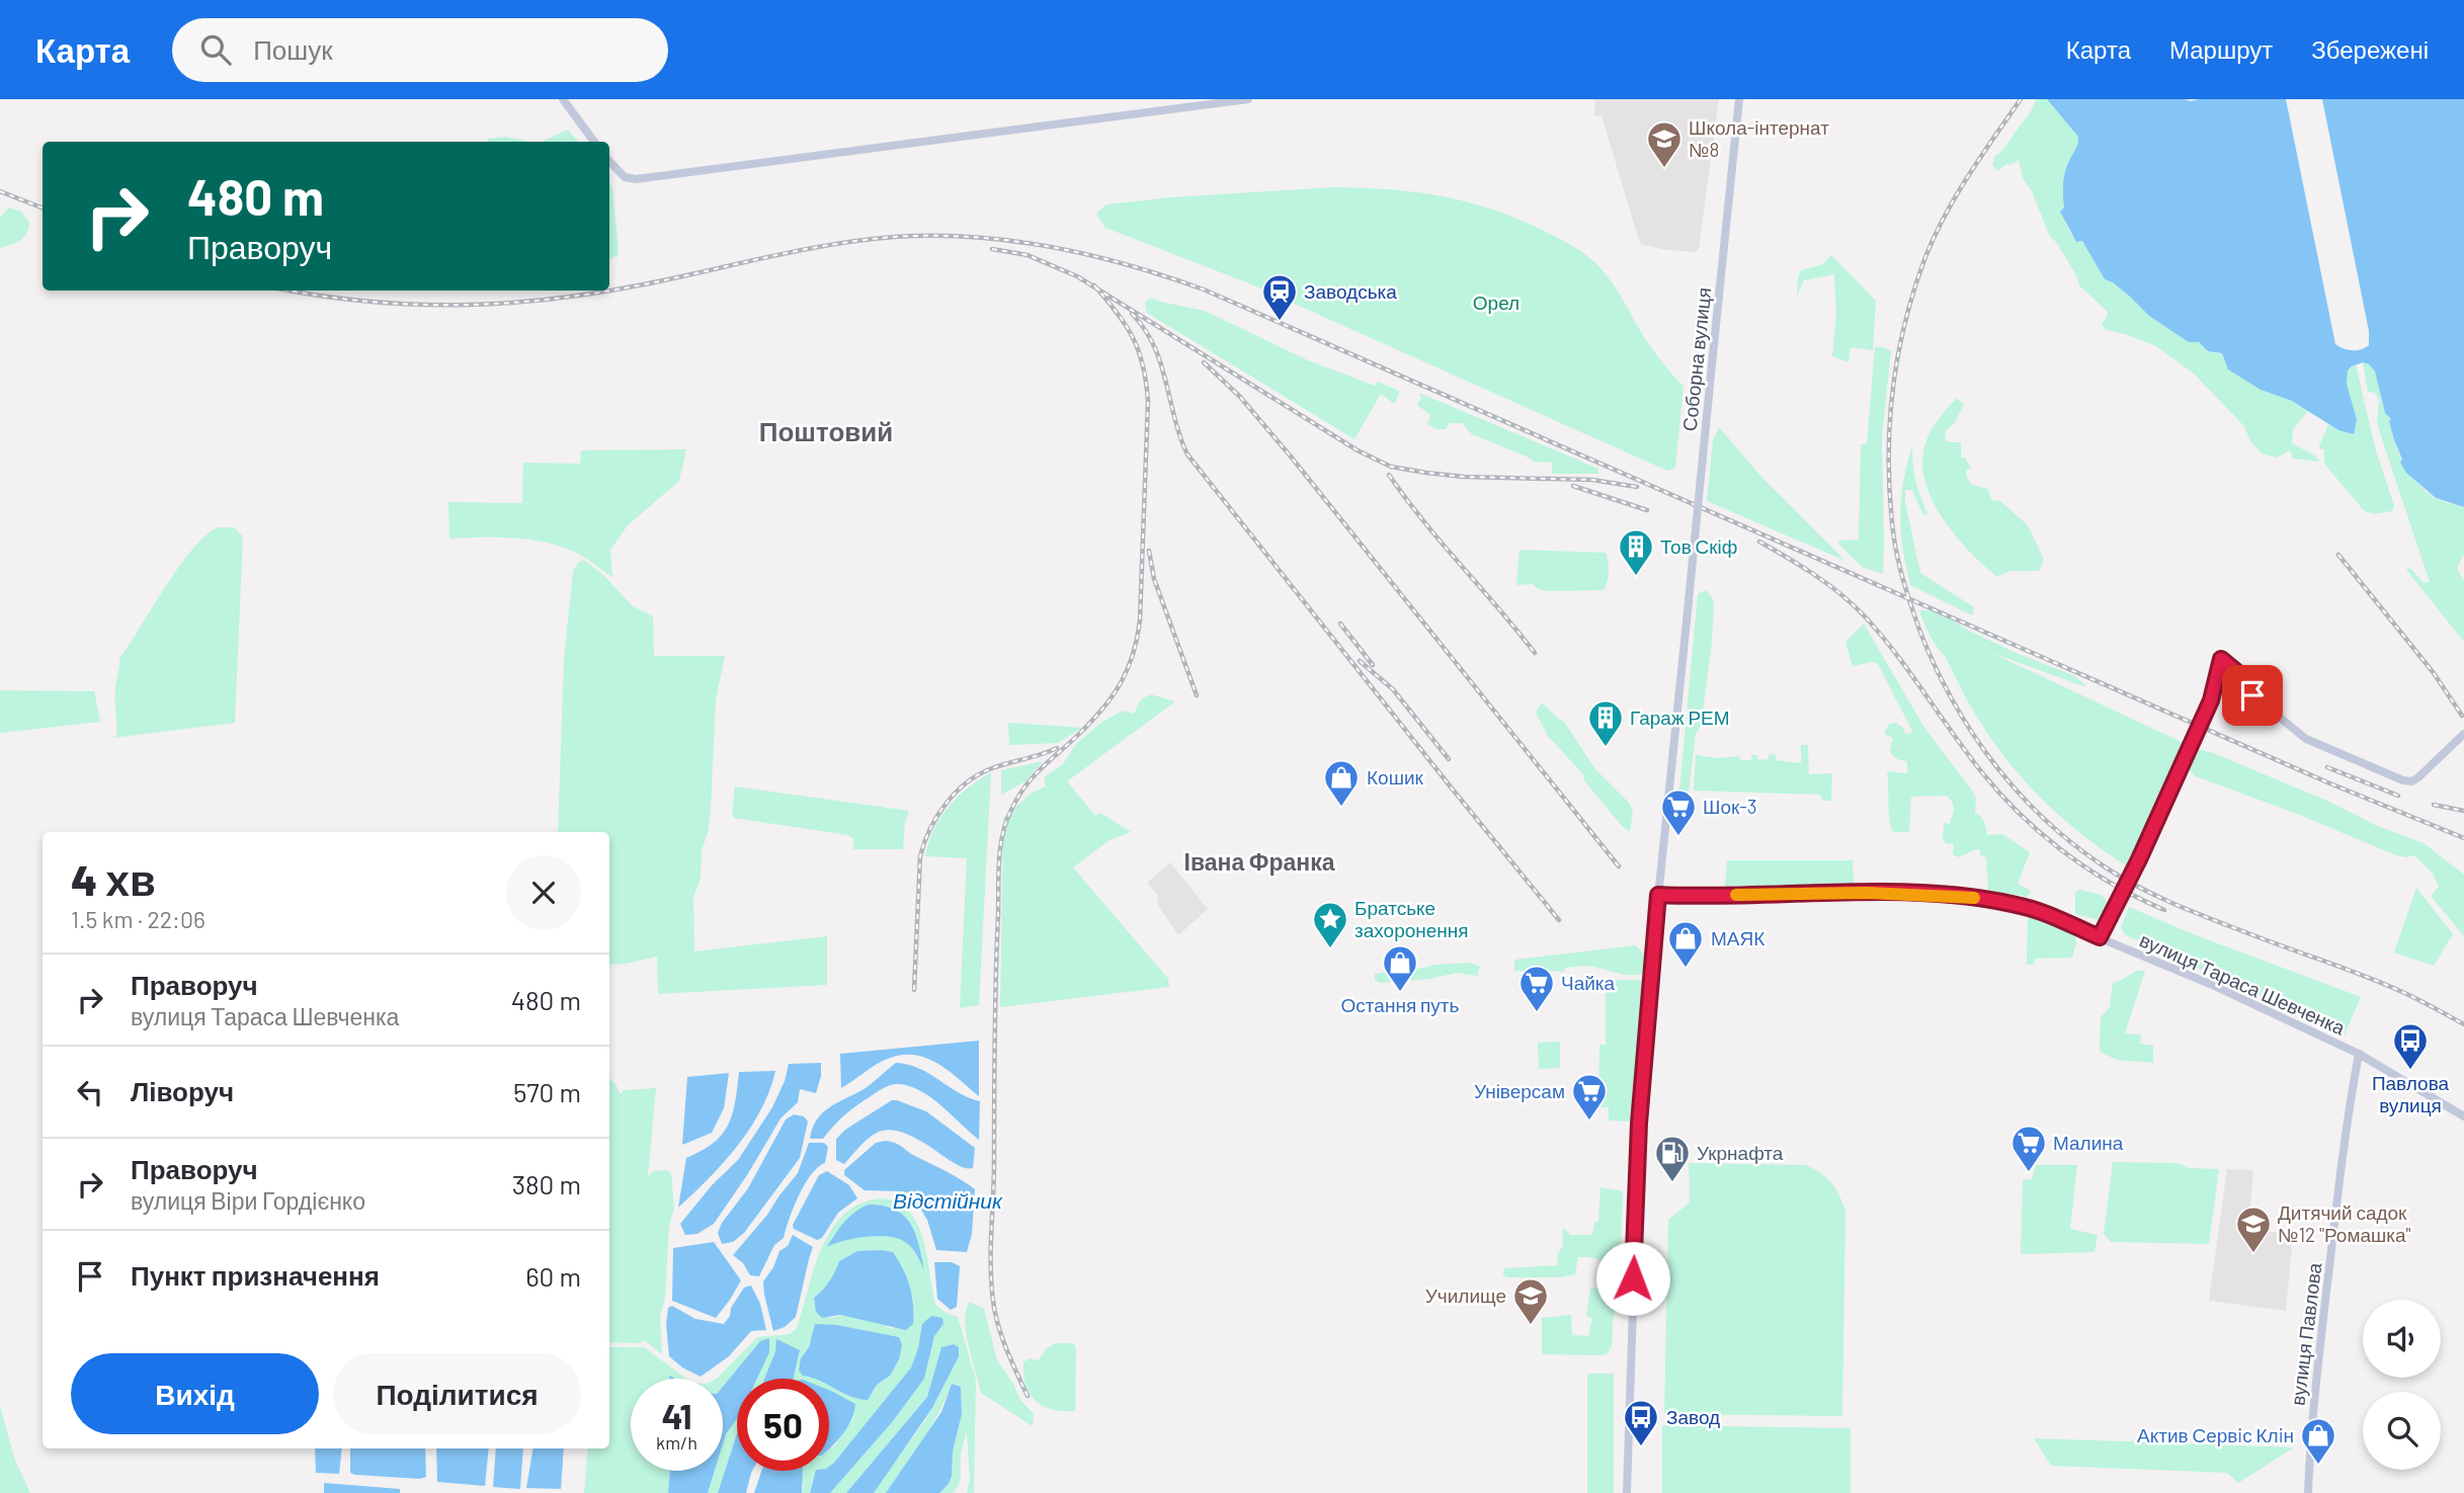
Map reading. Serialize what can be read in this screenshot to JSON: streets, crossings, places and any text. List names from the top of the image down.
{
  "streets": {
    "main road": ["Соборна вулиця", "вулиця Тараса Шевченка", "вулиця Павлова"]
  },
  "crossings": [
    ["Соборна вулиця", "вулиця Тараса Шевченка"],
    ["вулиця Тараса Шевченка", "вулиця Павлова"]
  ],
  "districts": ["Поштовий", "Івана Франка"],
  "water": ["Відстійник"],
  "parks": ["Орел"],
  "places": {
    "school or university": ["Школа-інтернат №8", "Дитячий садок №12 \"Ромашка\"", "Училище"],
    "station": ["Заводська"],
    "building": ["Тов Скіф", "Гараж РЕМ"],
    "shop": [
      "Кошик",
      "МАЯК",
      "Остання путь",
      "Актив Сервiс Клiн"
    ],
    "supermarket": [
      "Шок-3",
      "Чайка",
      "Універсам",
      "Малина"
    ],
    "place": ["Братське захоронення"],
    "bus stop": ["Павлова вулиця", "Завод"],
    "fuel station": ["Укрнафта"]
  },
  "page": {
    "header": "Карта",
    "search": "Пошук",
    "nav": ["Карта", "Маршрут", "Збережені"],
    "turn": ["480 m", "Праворуч"],
    "heading": ["4 хв", "1.5 km · 22:06"],
    "list": [
      {
        "name": "Праворуч",
        "note": "вулиця Тараса Шевченка",
        "value": "480 m"
      },
      {
        "name": "Ліворуч",
        "value": "570 m"
      },
      {
        "name": "Праворуч",
        "note": "вулиця Віри Гордієнко",
        "value": "380 m"
      },
      {
        "name": "Пункт призначення",
        "value": "60 m"
      }
    ],
    "buttons": ["Вихід", "Поділитися"],
    "speed": "41 km/h",
    "limit": "50"
  }
}
